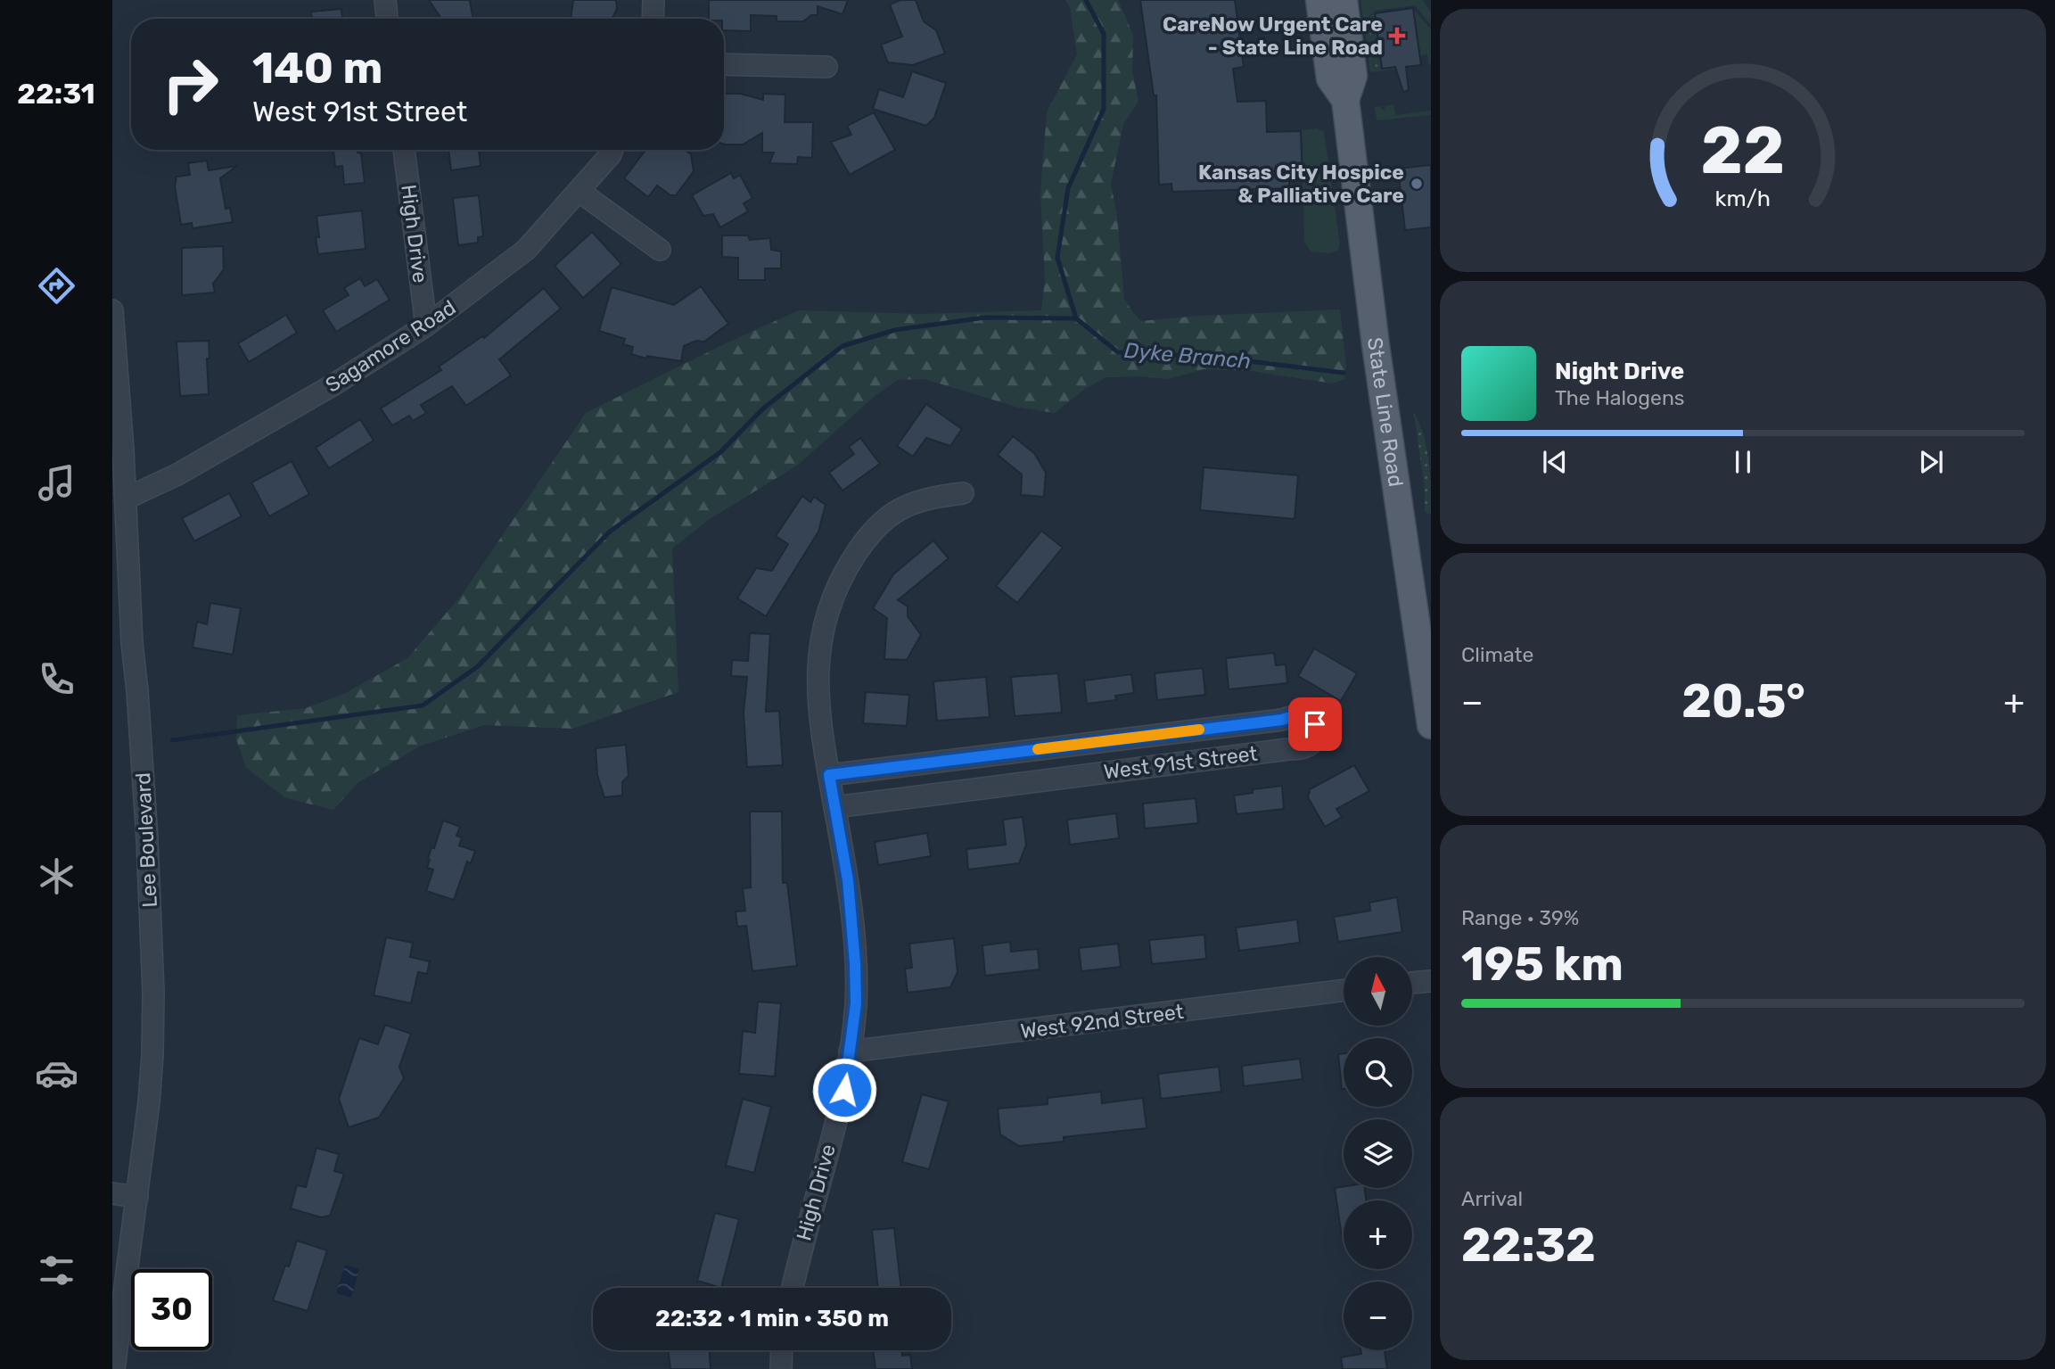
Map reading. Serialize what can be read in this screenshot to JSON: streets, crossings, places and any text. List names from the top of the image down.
{
  "streets": {
    "main road": ["State Line Road"],
    "street": [
      "High Drive",
      "Sagamore Road",
      "West 91st Street",
      "Lee Boulevard",
      "West 92nd Street"
    ]
  },
  "crossings": [
    ["High Drive", "Sagamore Road"],
    ["High Drive", "West 91st Street"],
    ["High Drive", "West 92nd Street"],
    ["Sagamore Road", "Lee Boulevard"]
  ],
  "water": ["Dyke Branch"],
  "places": {
    "health": ["CareNow Urgent Care - State Line Road"],
    "other": ["Kansas City Hospice & Palliative Care"]
  },
  "north": "top",
  "page": {
    "tabs": "22:31",
    "turn": ["140 m", "West 91st Street"],
    "song": ["Night Drive", "The Halogens"],
    "tile": [
      "Climate",
      ["Range · 39%", "195 km"],
      ["Arrival", "22:32"]
    ],
    "heat": ["−", "20.5°", "+"],
    "map_buttons": ["+", "−"],
    "limit": "30",
    "trip": "22:32 · 1 min · 350 m",
    "gauge": ["22", "km/h"]
  }
}
